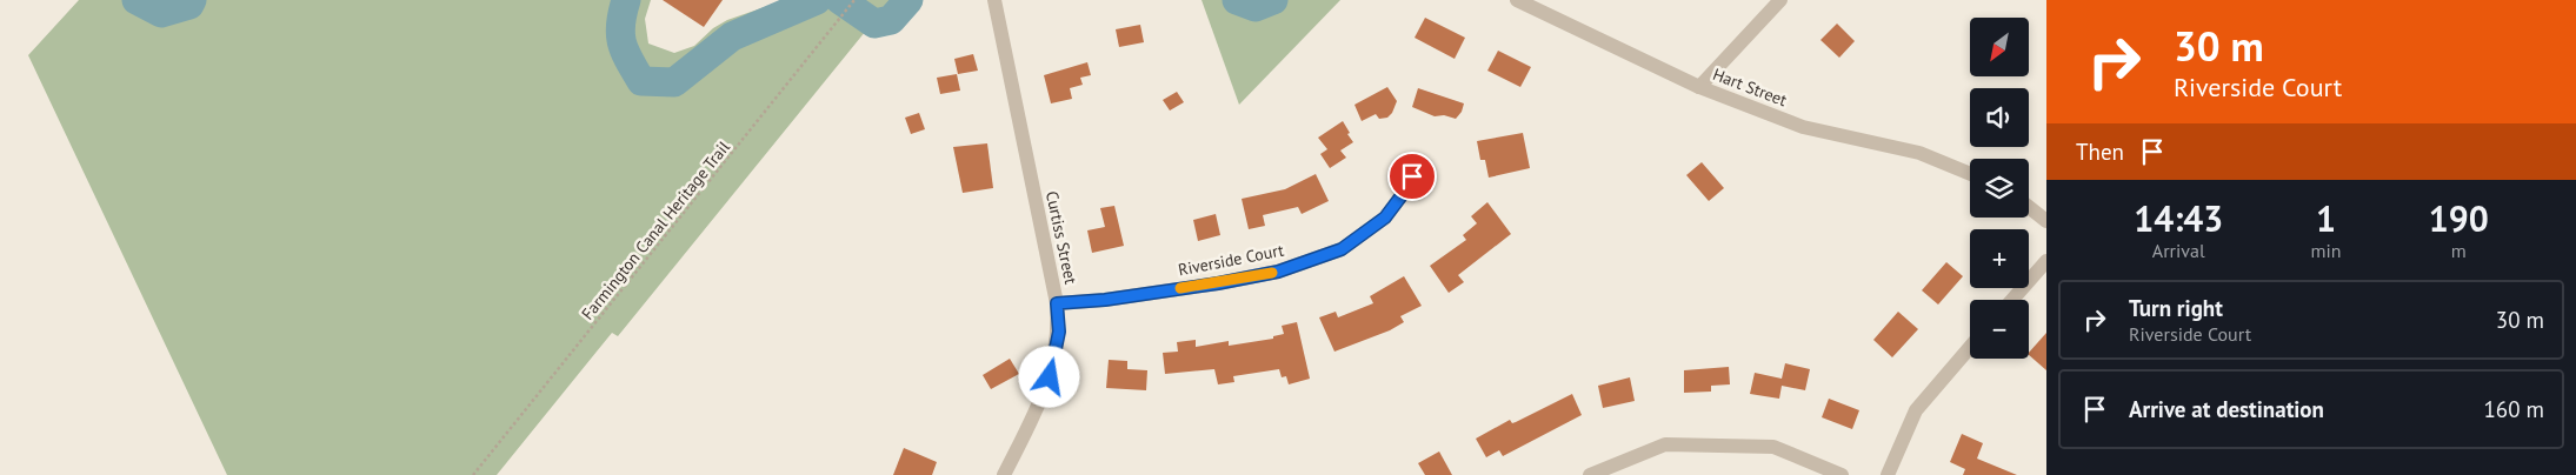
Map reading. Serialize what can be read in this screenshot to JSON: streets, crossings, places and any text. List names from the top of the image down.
{
  "streets": {
    "street": ["Hart Street", "Curtiss Street", "Riverside Court"],
    "path": ["Farmington Canal Heritage Trail"]
  },
  "crossings": [
    ["Curtiss Street", "Riverside Court"]
  ],
  "north": "bottom left",
  "page": {
    "turn": ["30 m", "Riverside Court"],
    "map_buttons": ["+", "−"],
    "then": "Then",
    "eta": [
      "14:43",
      "Arrival",
      "1",
      "min",
      "190",
      "m"
    ],
    "list": [
      {
        "name": "Turn right",
        "note": "Riverside Court",
        "value": "30 m"
      },
      {
        "name": "Arrive at destination",
        "value": "160 m"
      }
    ]
  }
}
